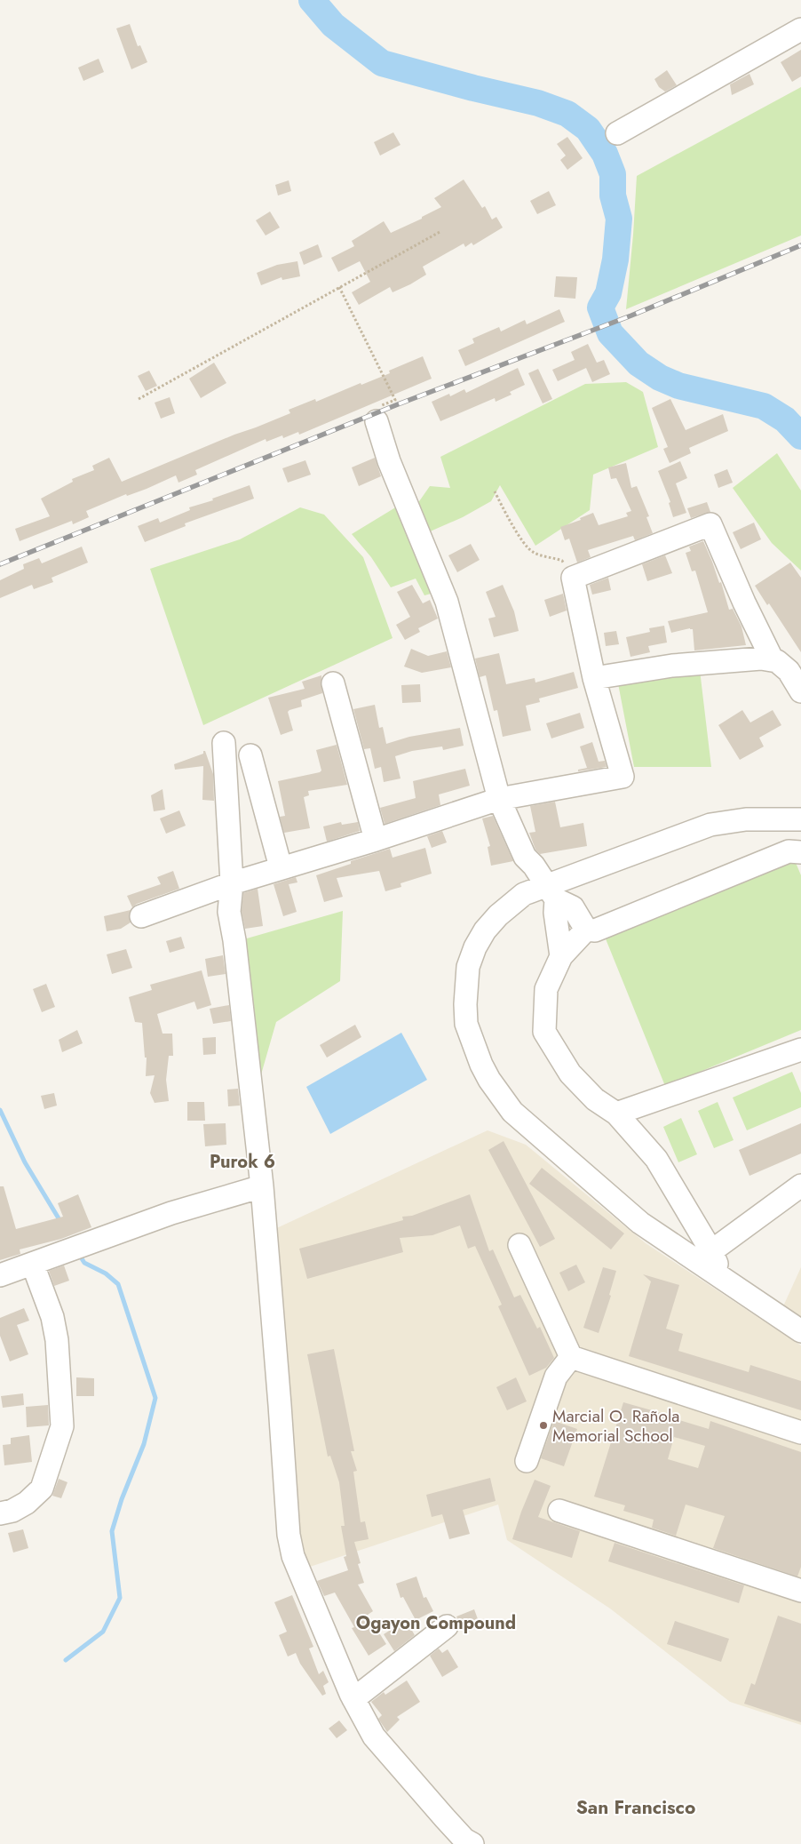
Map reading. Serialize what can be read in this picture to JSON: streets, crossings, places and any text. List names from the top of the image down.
{
  "districts": ["Purok 6", "Ogayon Compound", "San Francisco"],
  "places": ["Marcial O. Rañola Memorial School"]
}
